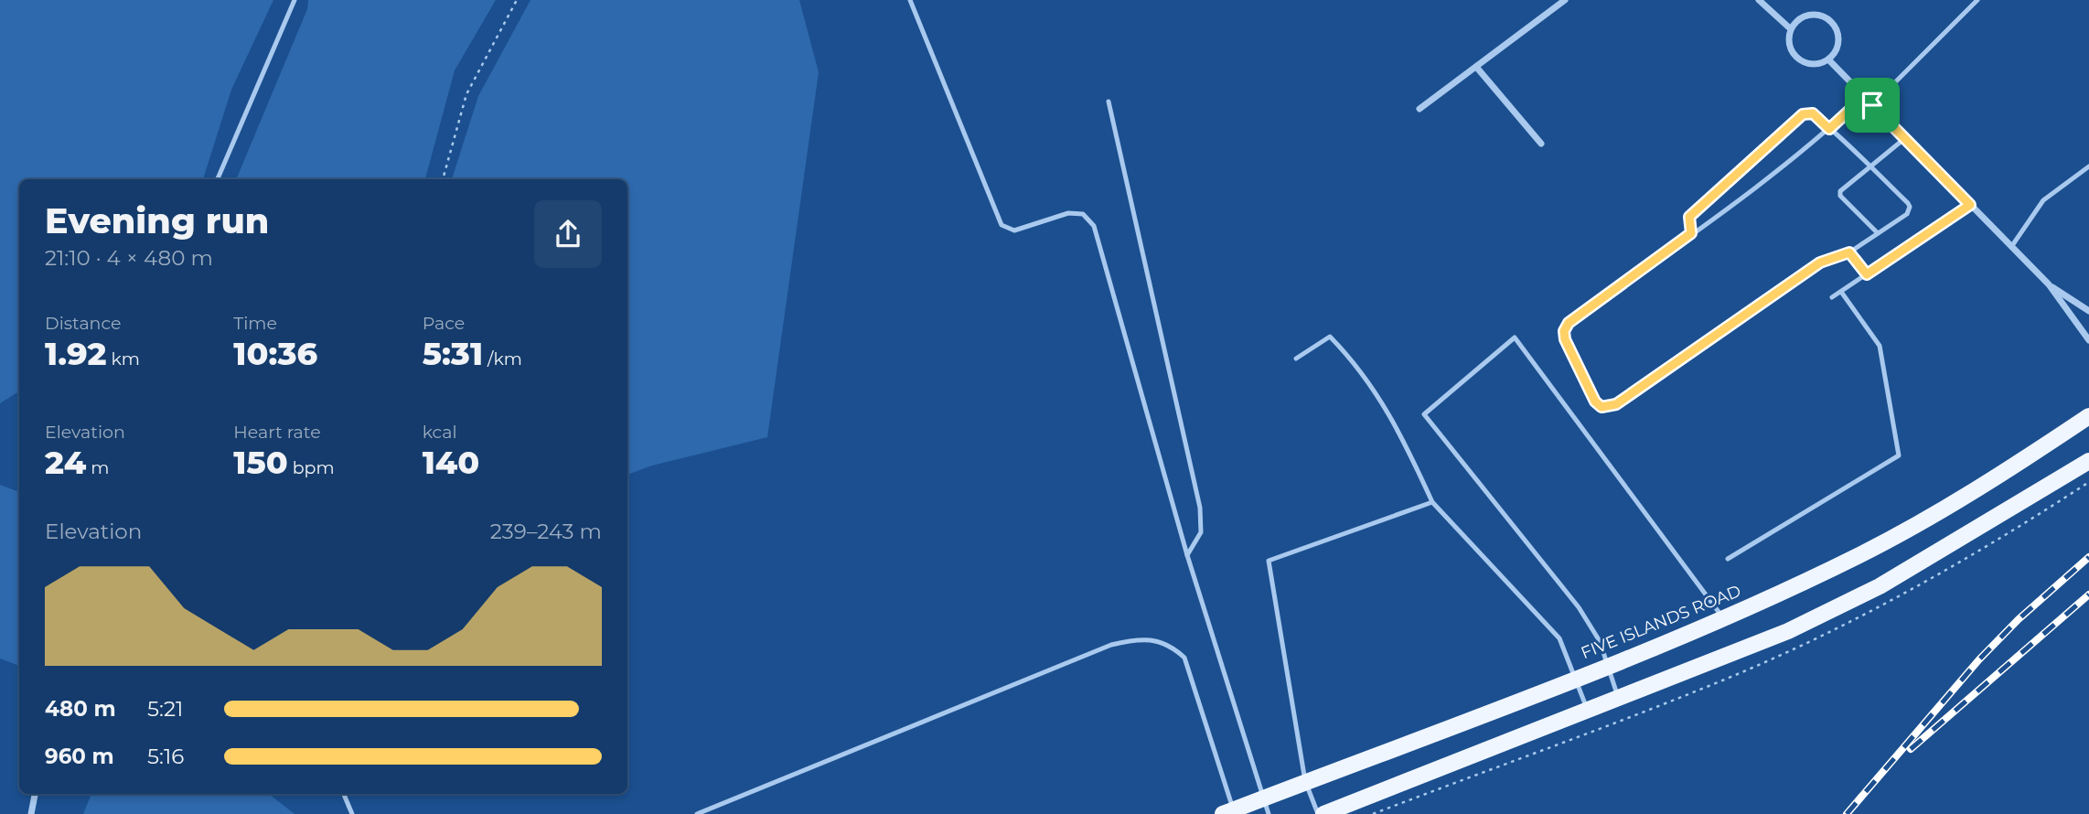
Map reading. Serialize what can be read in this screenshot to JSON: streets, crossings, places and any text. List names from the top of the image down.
{
  "streets": {
    "main road": ["FIVE ISLANDS ROAD"]
  },
  "page": {
    "heading": ["Evening run", "21:10 · 4 × 480 m"],
    "stats": [
      ["Distance", "1.92 km"],
      ["Time", "10:36"],
      ["Pace", "5:31 /km"],
      ["Elevation", "24 m"],
      ["Heart rate", "150 bpm"],
      ["kcal", "140"]
    ],
    "chart": ["Elevation", "239–243 m"],
    "list": [
      {
        "name": "480 m",
        "note": "5:21"
      },
      {
        "name": "960 m",
        "note": "5:16"
      }
    ]
  }
}
